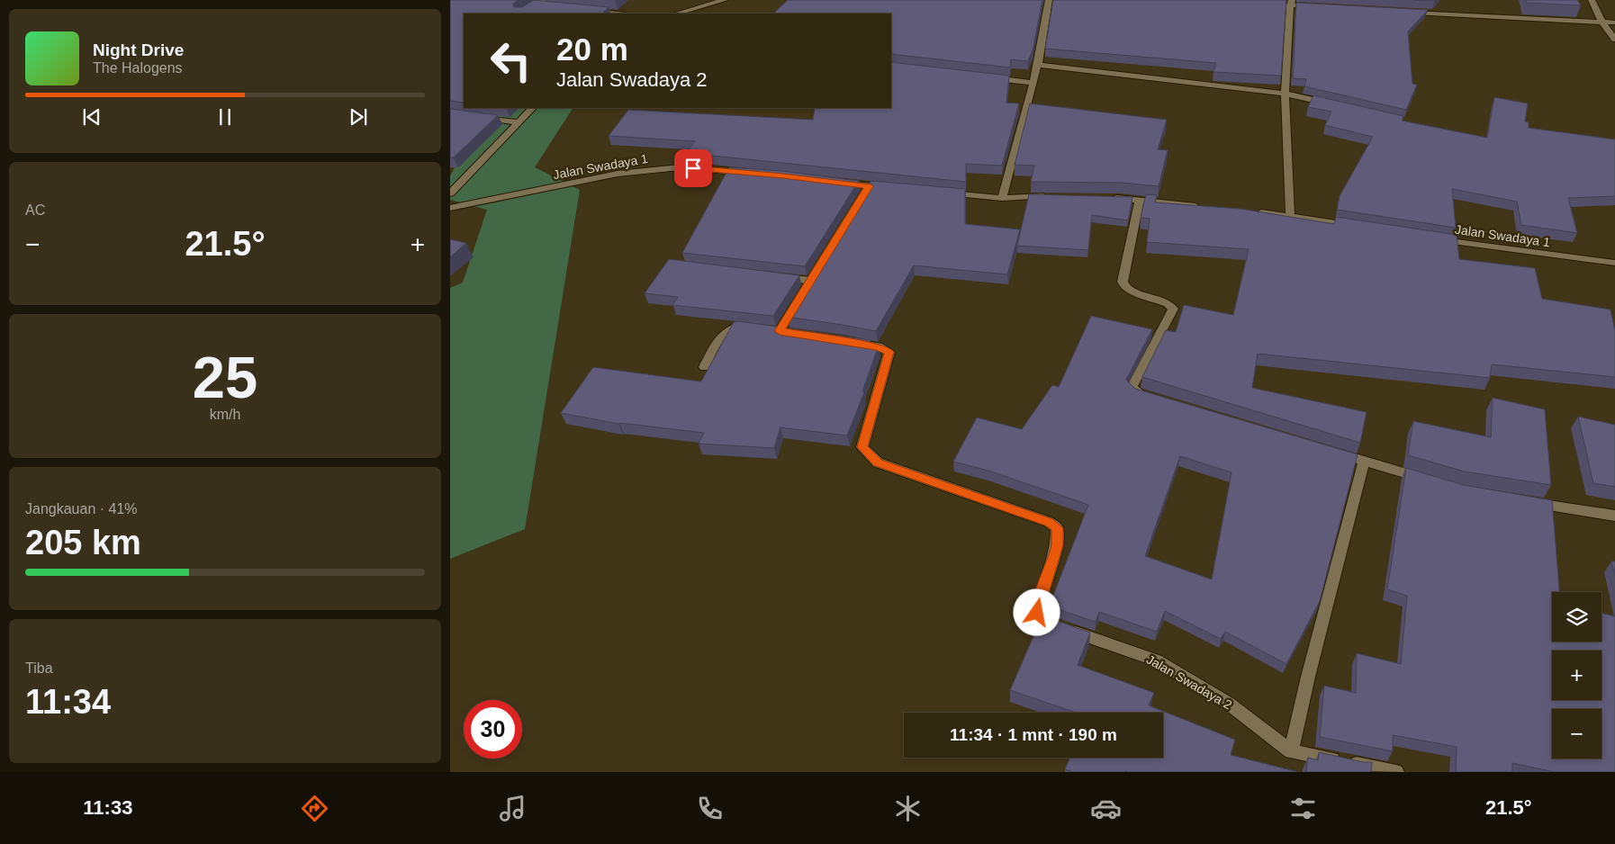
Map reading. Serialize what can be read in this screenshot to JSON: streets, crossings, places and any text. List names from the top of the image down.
{
  "streets": {
    "street": ["Jalan Swadaya 1", "Jalan Swadaya 2"]
  },
  "page": {
    "turn": ["20 m", "Jalan Swadaya 2"],
    "song": ["Night Drive", "The Halogens"],
    "tile": [
      "AC",
      ["25", "km/h"],
      ["Jangkauan · 41%", "205 km"],
      ["Tiba", "11:34"]
    ],
    "heat": ["−", "21.5°", "+"],
    "map_buttons": ["+", "−"],
    "limit": "30",
    "trip": "11:34 · 1 mnt · 190 m",
    "tabs": ["11:33", "21.5°"]
  }
}
